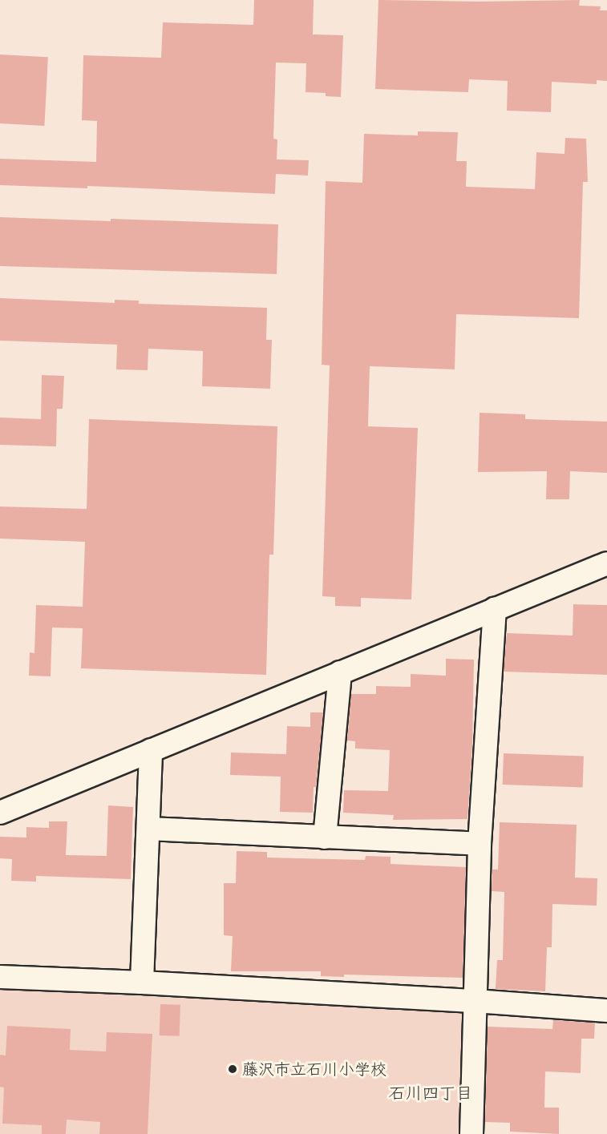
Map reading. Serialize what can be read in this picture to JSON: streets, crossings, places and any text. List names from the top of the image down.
{
  "districts": ["石川四丁目"],
  "places": ["藤沢市立石川小学校"]
}
